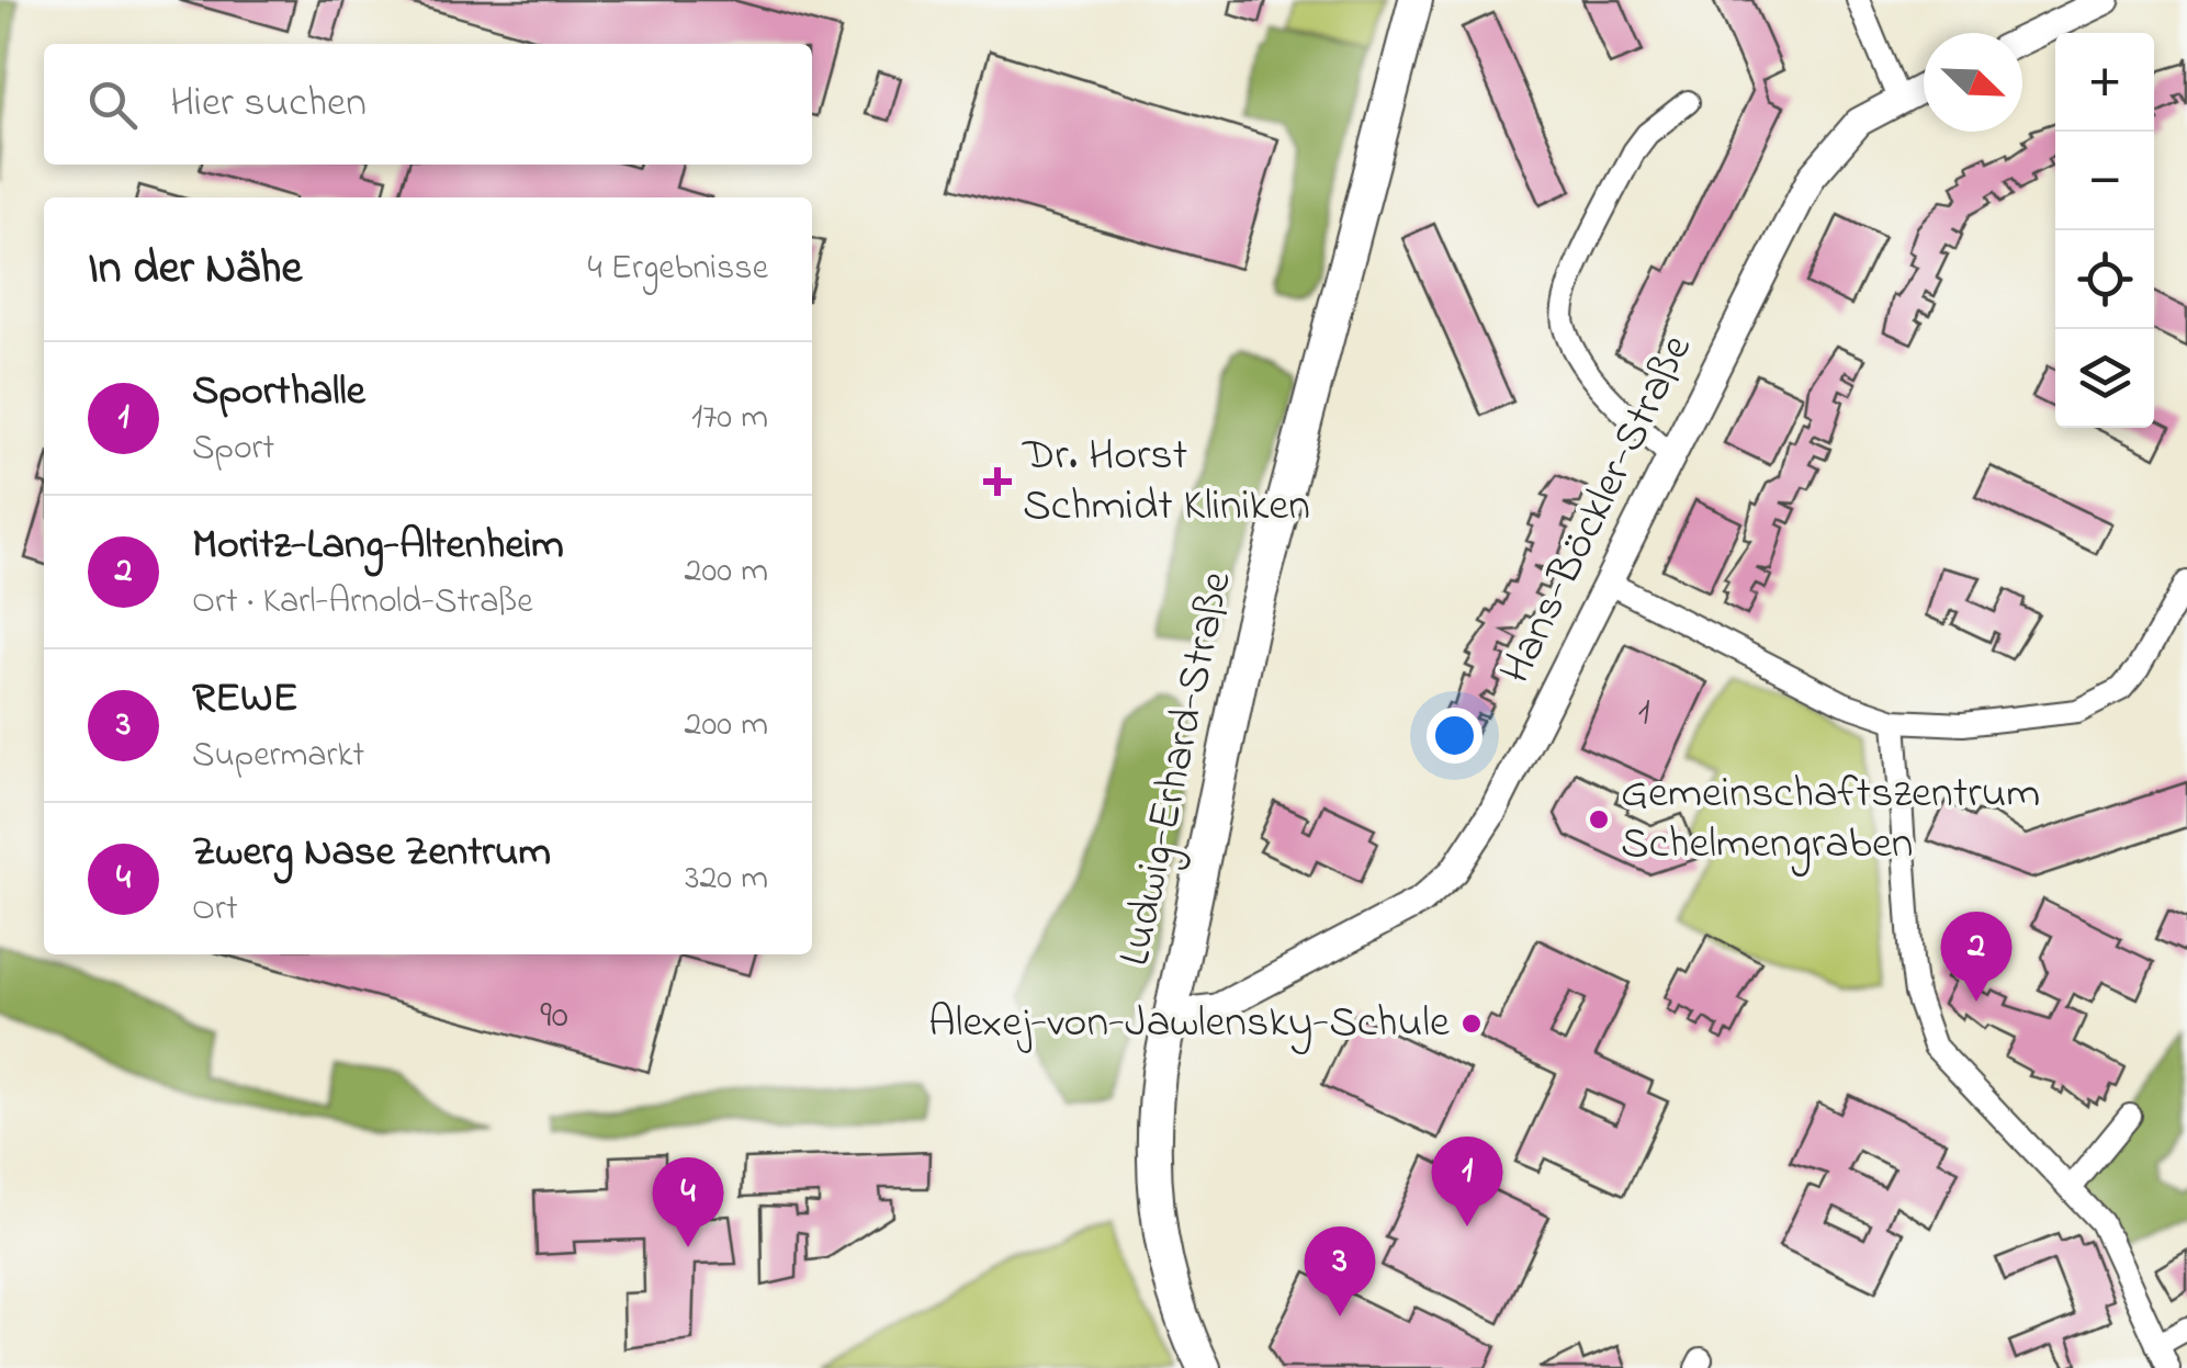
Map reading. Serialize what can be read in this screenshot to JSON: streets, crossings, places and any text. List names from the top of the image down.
{
  "streets": {
    "main road": ["Ludwig-Erhard-Straße"],
    "street": ["Hans-Böckler-Straße"]
  },
  "crossings": [
    ["Hans-Böckler-Straße", "Ludwig-Erhard-Straße"]
  ],
  "places": {
    "health": ["Dr. Horst Schmidt Kliniken"],
    "other": ["Gemeinschaftszentrum Schelmengraben", "Alexej-von-Jawlensky-Schule"]
  },
  "house_numbers": ["1", "90"],
  "north": "bottom right",
  "page": {
    "map_buttons": ["+", "−"],
    "search": "Hier suchen",
    "heading": ["In der Nähe", "4 Ergebnisse"],
    "list": [
      {
        "mark": "1",
        "name": "Sporthalle",
        "note": "Sport",
        "value": "170 m"
      },
      {
        "mark": "2",
        "name": "Moritz-Lang-Altenheim",
        "note": "Ort · Karl-Arnold-Straße",
        "value": "200 m"
      },
      {
        "mark": "3",
        "name": "REWE",
        "note": "Supermarkt",
        "value": "200 m"
      },
      {
        "mark": "4",
        "name": "Zwerg Nase Zentrum",
        "note": "Ort",
        "value": "320 m"
      }
    ],
    "pins": [
      "2",
      "1",
      "4",
      "3"
    ]
  }
}
